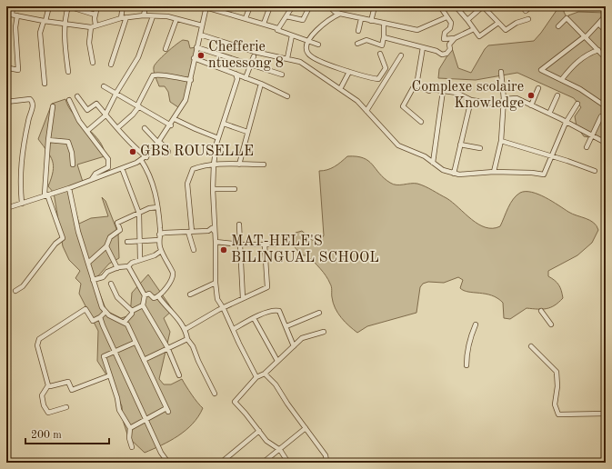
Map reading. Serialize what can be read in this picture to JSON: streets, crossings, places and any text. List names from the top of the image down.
{
  "places": [
    "Chefferie ntuessong 8",
    "Complexe scolaire Knowledge",
    "GBS ROUSELLE",
    "MAT-HELE'S BILINGUAL SCHOOL"
  ],
  "scale_bar": "200 m"
}
